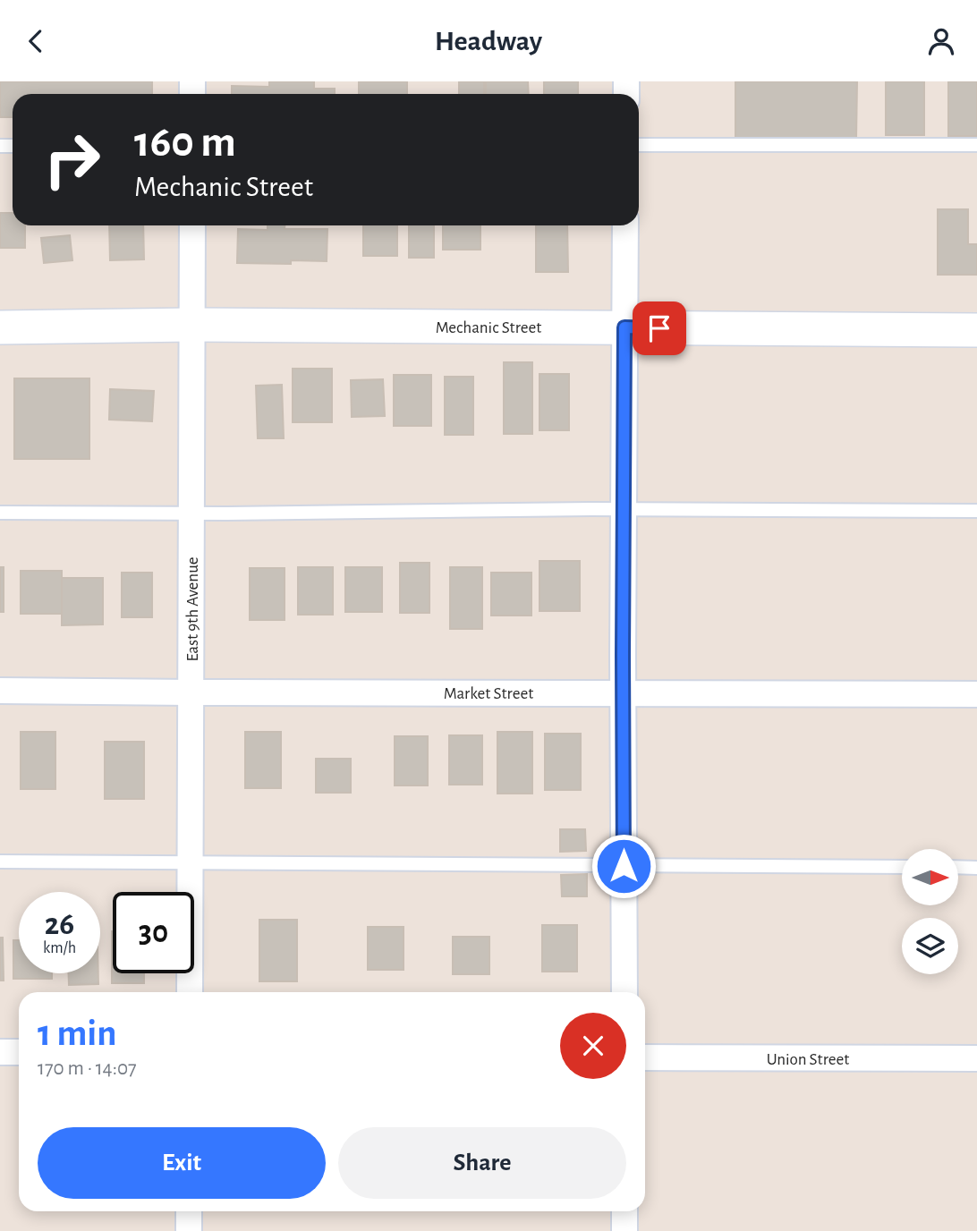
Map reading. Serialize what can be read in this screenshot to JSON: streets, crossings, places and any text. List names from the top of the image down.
{
  "streets": {
    "street": [
      "Mechanic Street",
      "East 9th Avenue",
      "Market Street",
      "Union Street"
    ]
  },
  "crossings": [
    ["Mechanic Street", "East 9th Avenue"],
    ["East 9th Avenue", "Market Street"]
  ],
  "north": "right",
  "page": {
    "header": "Headway",
    "turn": ["160 m", "Mechanic Street"],
    "speed": "26 km/h",
    "limit": "30",
    "heading": ["1 min", "170 m · 14:07"],
    "buttons": ["Exit", "Share"]
  }
}
